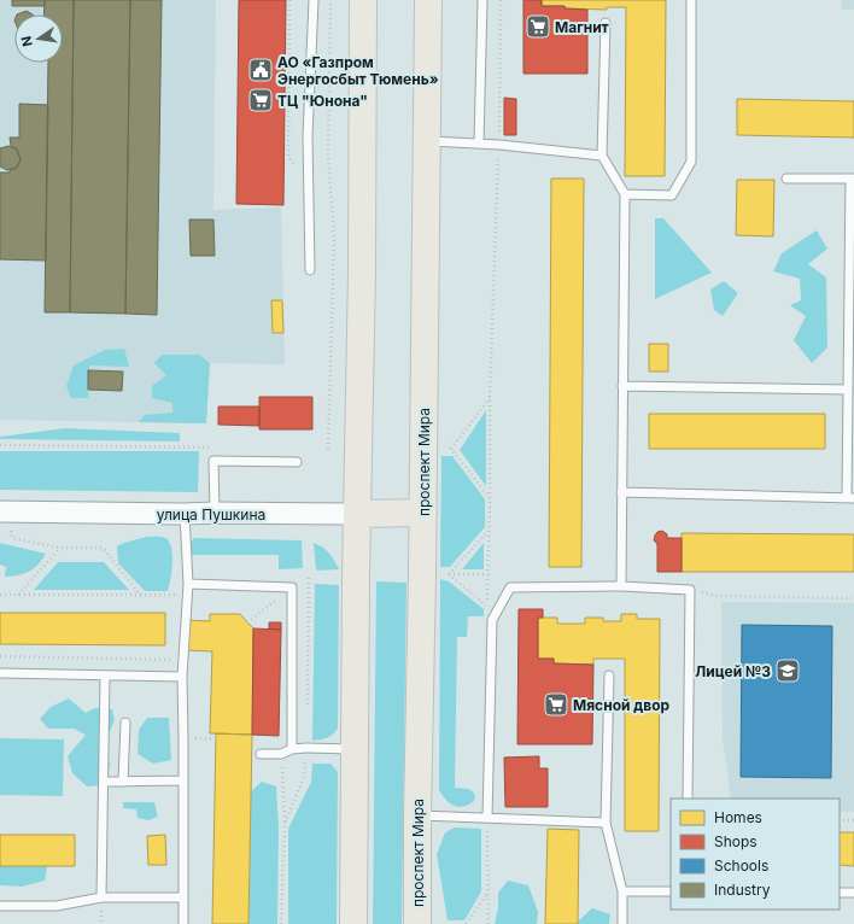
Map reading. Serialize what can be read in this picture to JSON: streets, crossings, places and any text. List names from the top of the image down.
{
  "streets": {
    "main road": ["проспект Мира", "улица Пушкина"]
  },
  "crossings": [
    ["проспект Мира", "улица Пушкина"]
  ],
  "places": {
    "supermarket": ["Магнит", "ТЦ \"Юнона\"", "Мясной двор"],
    "public building": ["АО «Газпром Энергосбыт Тюмень»"],
    "school or university": ["Лицей №3"]
  },
  "legend": [
    "Homes",
    "Shops",
    "Schools",
    "Industry"
  ],
  "north": "left"
}
